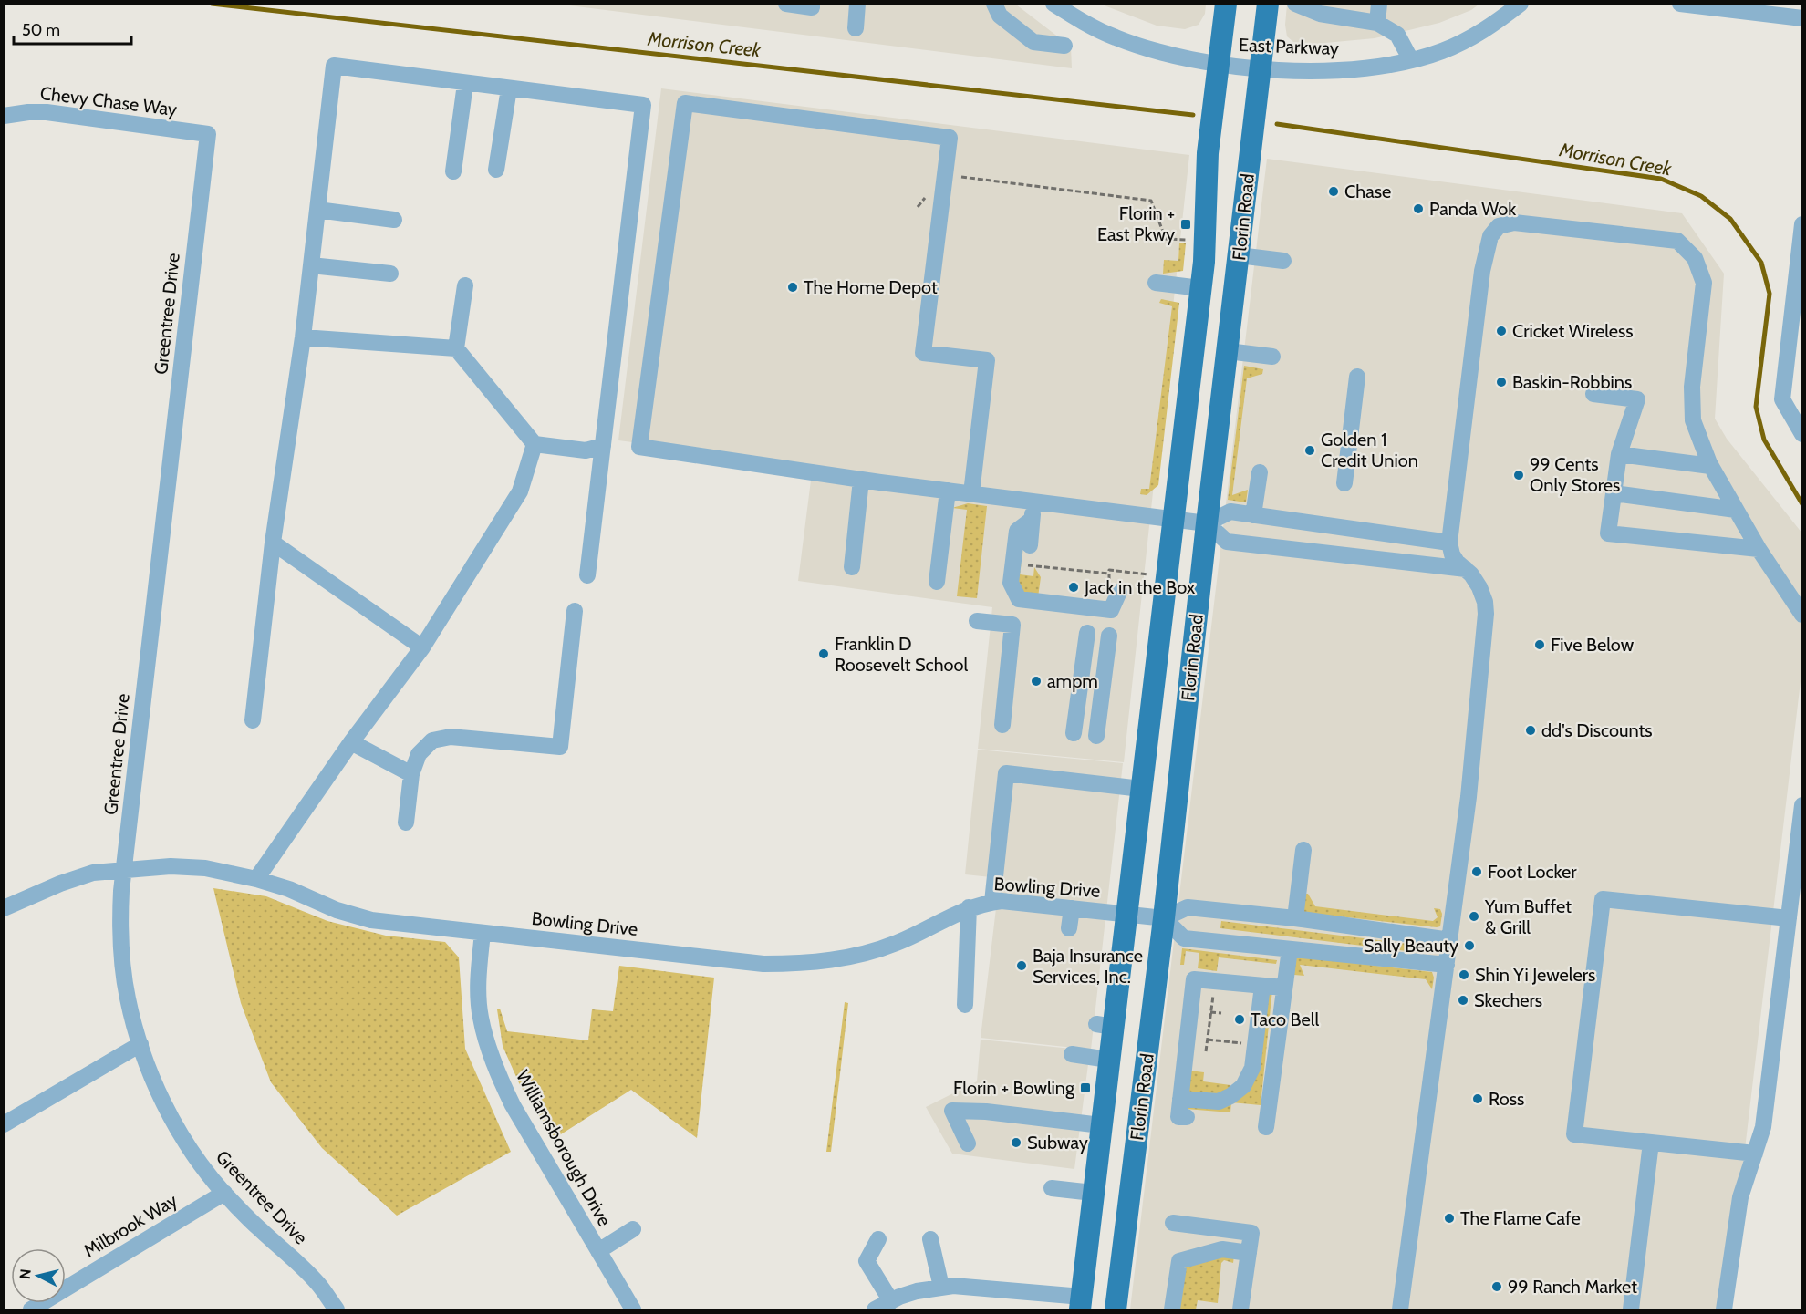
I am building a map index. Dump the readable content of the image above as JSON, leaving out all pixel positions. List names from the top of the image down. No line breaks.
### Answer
{"streets":{"main road":["Florin Road"],"street":["East Parkway","Chevy Chase Way","Greentree Drive","Bowling Drive","Williamsborough Drive","Milbrook Way"]},"crossings":[["East Parkway","Florin Road"],["Chevy Chase Way","Greentree Drive"],["Florin Road","Bowling Drive"],["Greentree Drive","Bowling Drive"],["Greentree Drive","Milbrook Way"],["Bowling Drive","Williamsborough Drive"]],"water":["Morrison Creek"],"places":{"other":["Chase","Panda Wok","The Home Depot","Cricket Wireless","Baskin-Robbins","Golden 1 Credit Union","99 Cents Only Stores","Jack in the Box","Five Below","Franklin D Roosevelt School","ampm","dd's Discounts","Foot Locker","Yum Buffet & Grill","Sally Beauty","Baja Insurance Services, Inc.","Shin Yi Jewelers","Skechers","Taco Bell","Ross","Subway","The Flame Cafe","99 Ranch Market"],"transit":["Florin + East Pkwy","Florin + Bowling"]},"scale_bar":"50 m","north":"left"}
